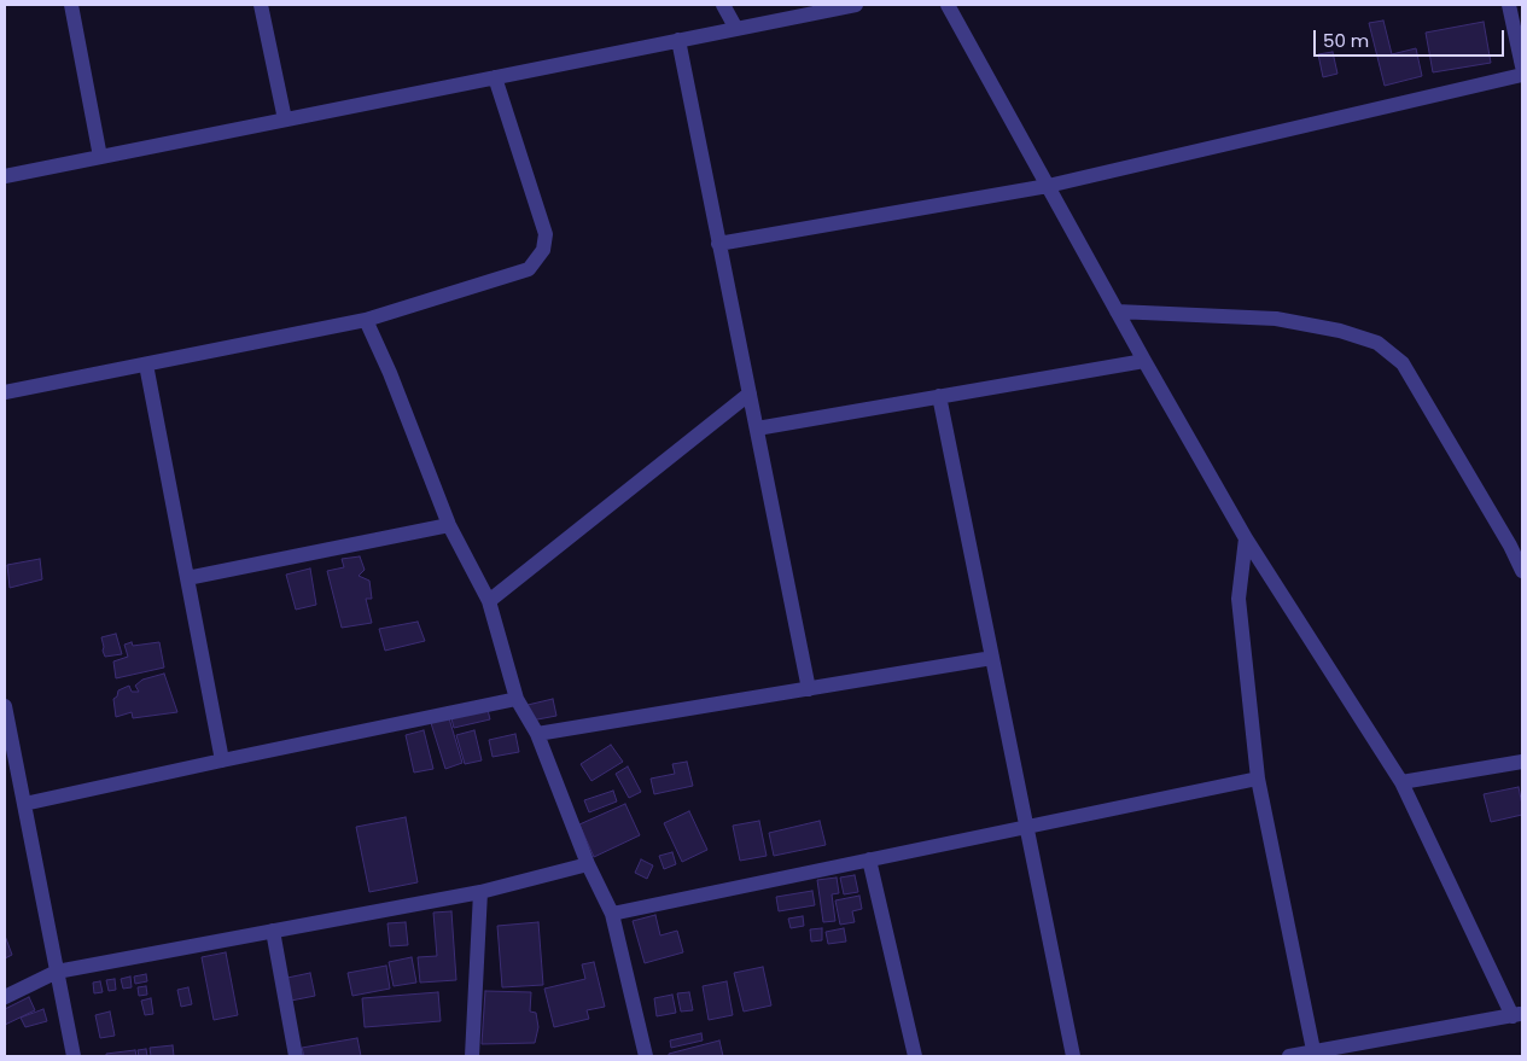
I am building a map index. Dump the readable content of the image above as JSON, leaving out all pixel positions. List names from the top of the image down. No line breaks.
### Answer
{"scale_bar":"50 m"}
